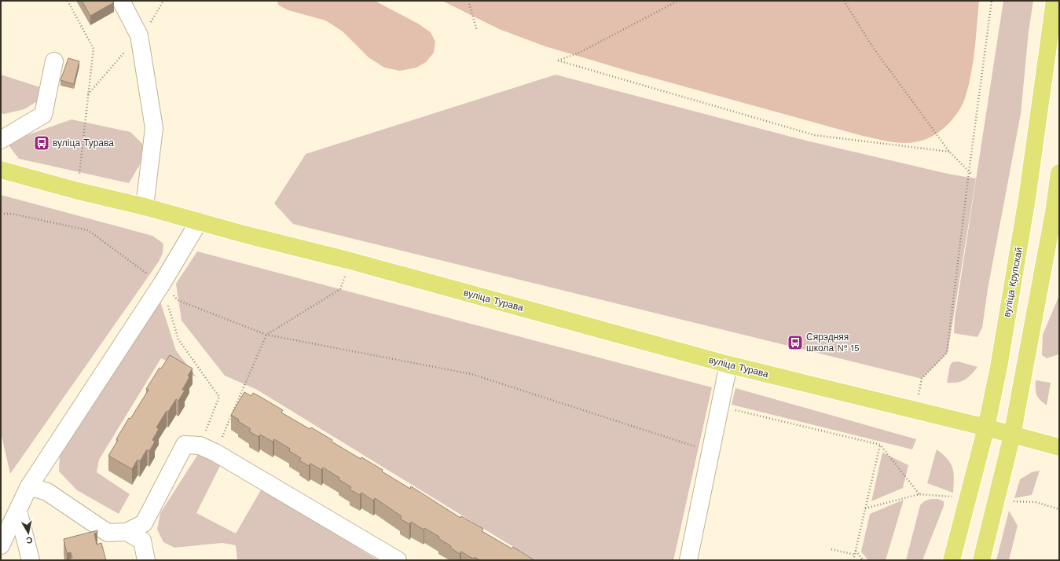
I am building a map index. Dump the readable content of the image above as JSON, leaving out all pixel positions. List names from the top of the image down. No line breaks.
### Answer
{"streets":{"main road":["вуліца Крупскай","вуліца Турава"]},"crossings":[["вуліца Крупскай","вуліца Турава"]],"places":{"bus stop":["вуліца Турава","Сярэдняя школа № 15"]},"north":"bottom"}
